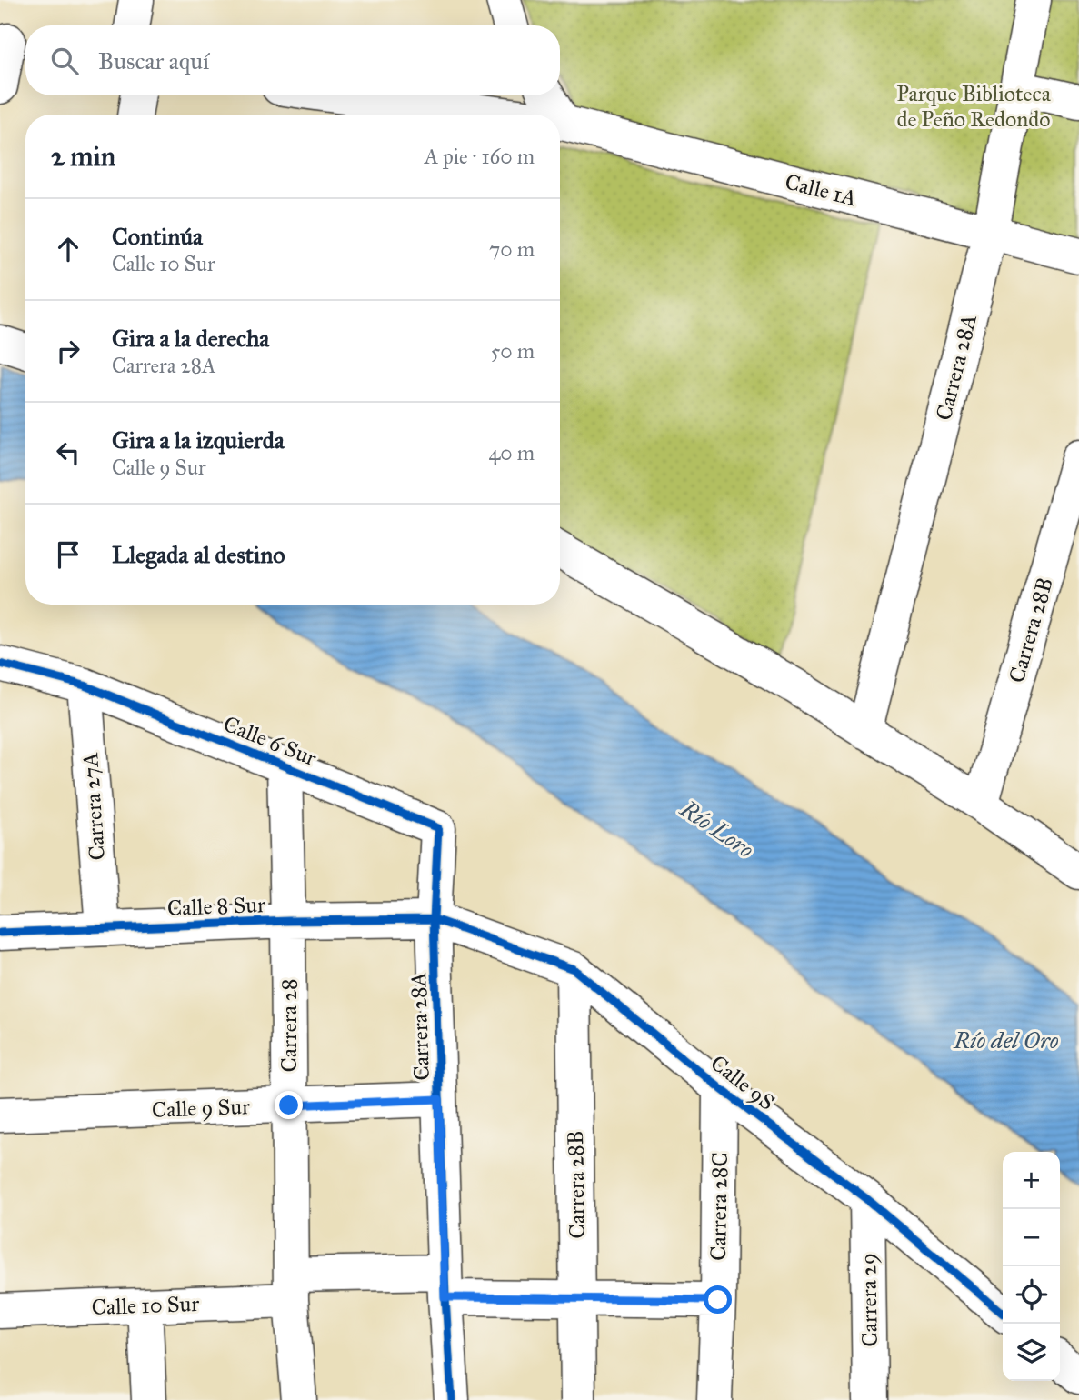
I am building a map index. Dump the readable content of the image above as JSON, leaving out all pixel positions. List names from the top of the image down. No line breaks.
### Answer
{"streets":{"street":["Calle 1A","Carrera 28A","Carrera 28B","Calle 6 Sur","Carrera 27A","Calle 8 Sur","Carrera 28","Calle 9S","Calle 9 Sur","Carrera 28C","Carrera 29","Calle 10 Sur"]},"crossings":[["Calle 1A","Carrera 28A"],["Carrera 28A","Calle 6 Sur"],["Carrera 28A","Calle 8 Sur"],["Carrera 28A","Calle 9S"],["Carrera 28A","Calle 9 Sur"],["Carrera 28A","Calle 10 Sur"],["Carrera 28B","Calle 9S"],["Carrera 28B","Calle 10 Sur"],["Calle 6 Sur","Carrera 27A"],["Calle 6 Sur","Calle 8 Sur"],["Calle 6 Sur","Carrera 28"],["Calle 6 Sur","Calle 9S"],["Carrera 27A","Calle 8 Sur"],["Calle 8 Sur","Carrera 28"],["Calle 8 Sur","Calle 9S"],["Carrera 28","Calle 9 Sur"],["Carrera 28","Calle 10 Sur"],["Calle 9S","Carrera 28C"],["Calle 9S","Carrera 29"],["Carrera 28C","Calle 10 Sur"]],"water":["Río Loro","Río del Oro"],"parks":["Parque Biblioteca de Peño Redondo"],"page":{"search":"Buscar aquí","heading":["2 min","A pie · 160 m"],"list":[["Continúa","Calle 10 Sur","70 m"],["Gira a la derecha","Carrera 28A","50 m"],["Gira a la izquierda","Calle 9 Sur","40 m"],"Llegada al destino"],"map_buttons":["+","−"]}}
